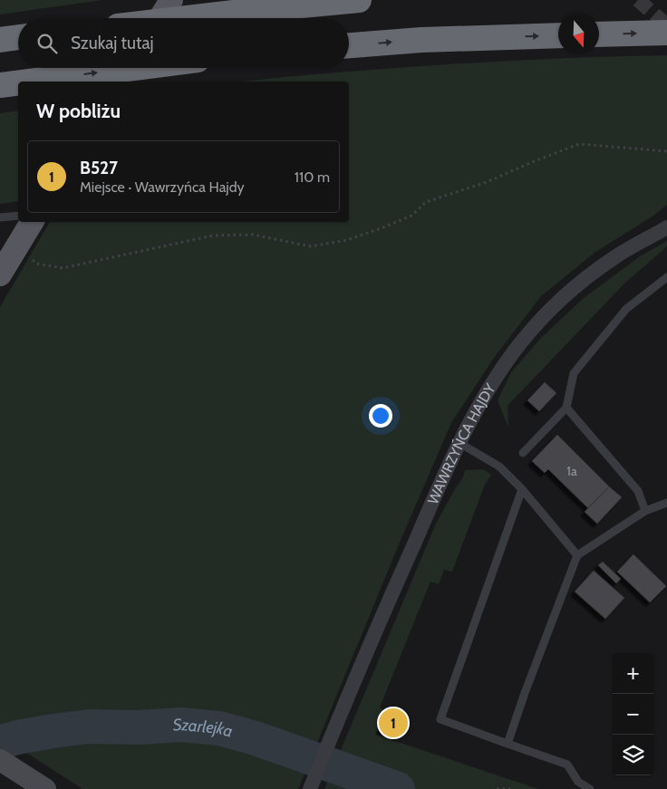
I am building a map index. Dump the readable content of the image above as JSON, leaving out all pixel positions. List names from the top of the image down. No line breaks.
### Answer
{"streets":{"street":["WAWRZYŃCA HAJDY"]},"water":["Szarlejka"],"house_numbers":["1a"],"north":"bottom","page":{"search":"Szukaj tutaj","heading":"W pobliżu","list":[{"mark":"1","name":"B527","note":"Miejsce · Wawrzyńca Hajdy","value":"110 m"}],"map_buttons":["+","−"],"pins":"1"}}
